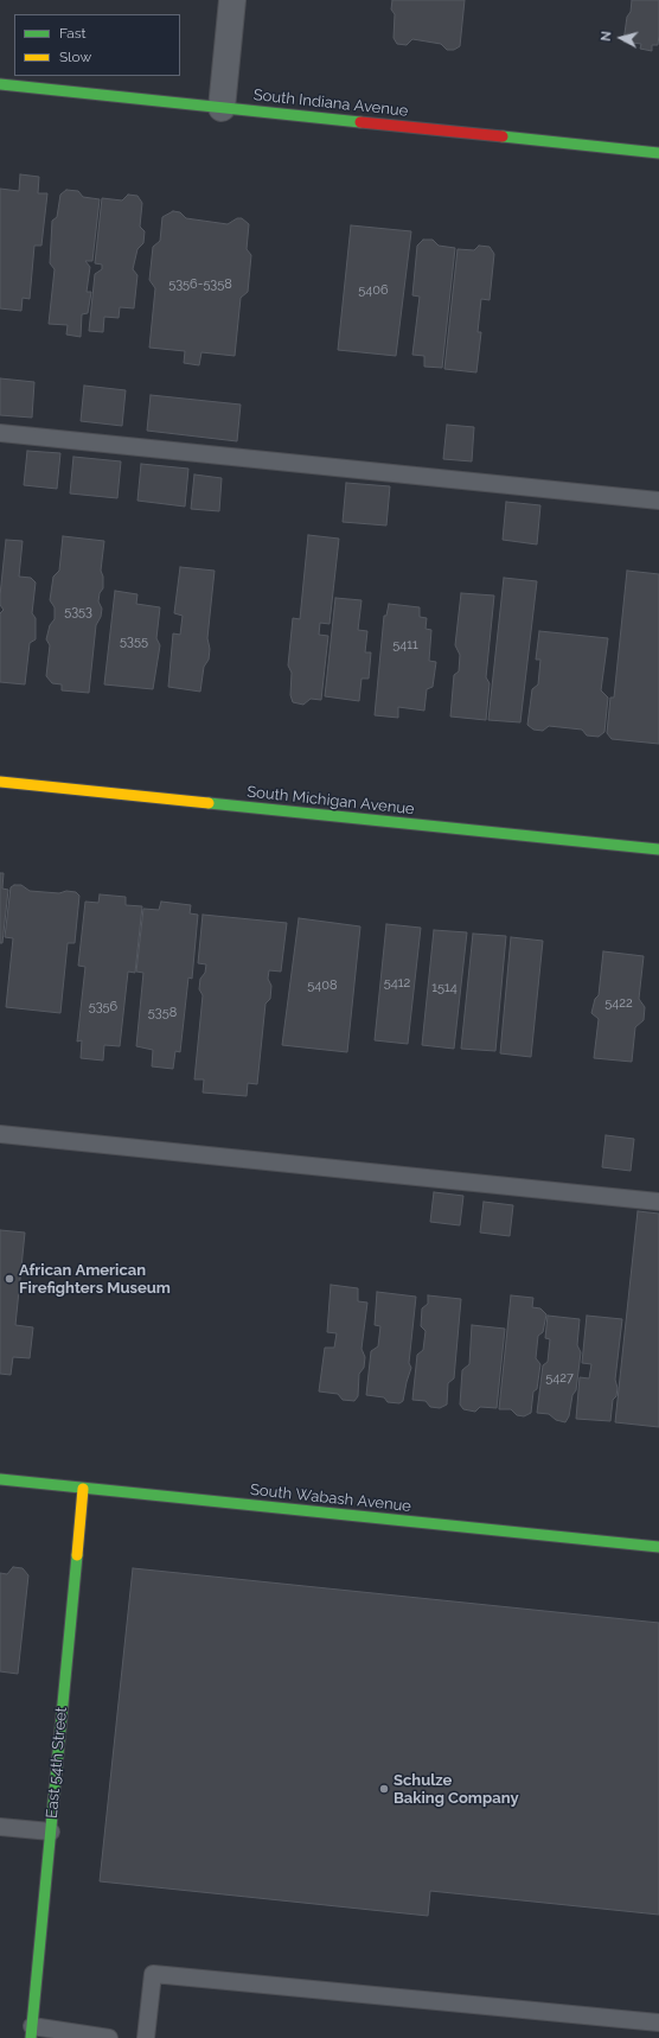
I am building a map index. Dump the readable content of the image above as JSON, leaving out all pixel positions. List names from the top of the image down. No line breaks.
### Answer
{"streets":{"street":["South Indiana Avenue","South Michigan Avenue","South Wabash Avenue","East 54th Street"]},"crossings":[["South Wabash Avenue","East 54th Street"]],"places":["African American Firefighters Museum","Schulze Baking Company"],"house_numbers":["5356-5358","5406","5353","5355","5411","5412","5408","1514","5422","5356","5358","5427"],"legend":["Fast","Slow"],"north":"left"}
